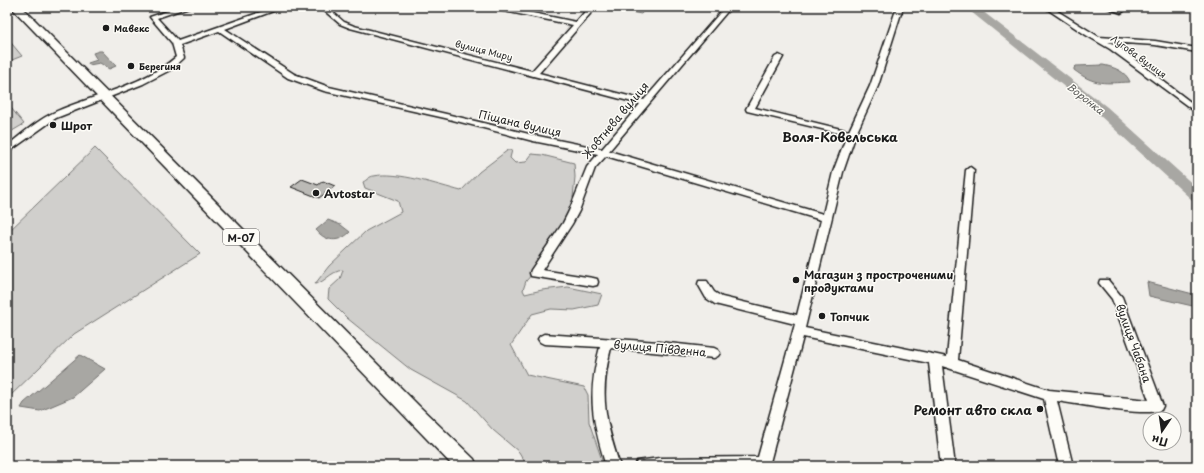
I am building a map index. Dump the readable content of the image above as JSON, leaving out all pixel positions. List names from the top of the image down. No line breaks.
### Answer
{"streets":{"highway":["М-07"],"street":["вулиця Миру","Лугова вулиця","Жовтнева вулиця","Піщана вулиця","вулиця Чабана","вулиця Південна"]},"crossings":[["вулиця Миру","Жовтнева вулиця"],["Жовтнева вулиця","Піщана вулиця"]],"districts":["Воля-Ковельська"],"water":["Воронка"],"places":["Мавекс","Берегиня","Шрот","Avtostar","Магазин з простроченими продуктами","Топчик","Ремонт авто скла"],"north":"bottom"}
